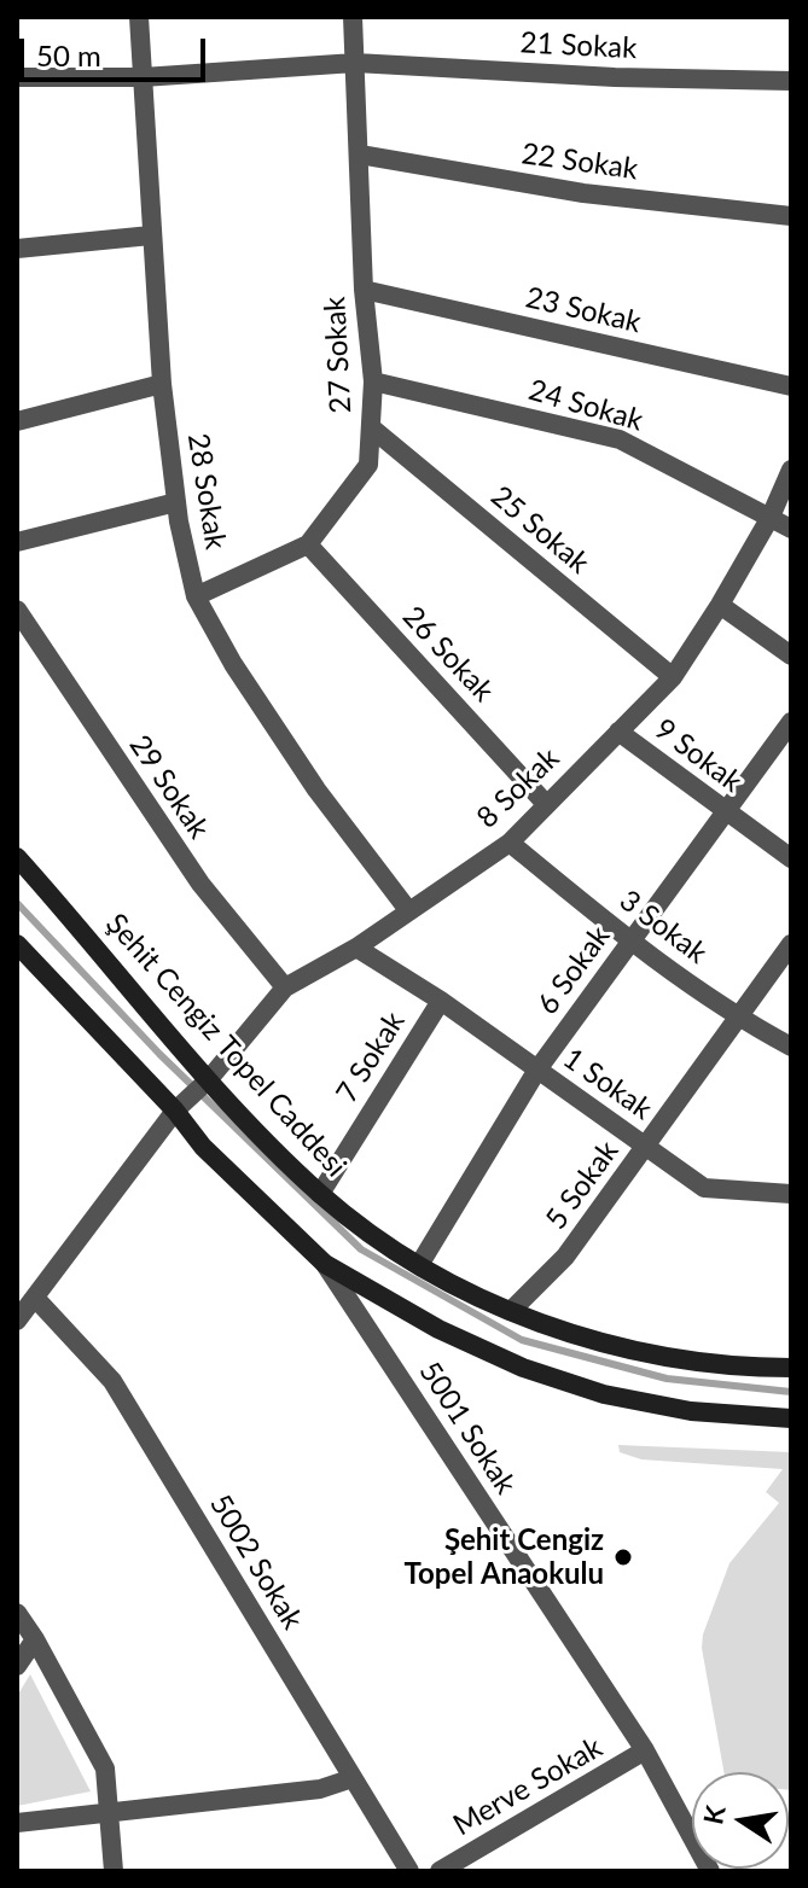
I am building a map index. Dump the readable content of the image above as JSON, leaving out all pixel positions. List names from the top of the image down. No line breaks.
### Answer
{"streets":{"main road":["Şehit Cengiz Topel Caddesi"],"street":["21 Sokak","22 Sokak","23 Sokak","27 Sokak","24 Sokak","28 Sokak","25 Sokak","26 Sokak","9 Sokak","29 Sokak","8 Sokak","3 Sokak","6 Sokak","7 Sokak","1 Sokak","5 Sokak","5001 Sokak","5002 Sokak","Merve Sokak"]},"crossings":[["21 Sokak","27 Sokak"],["21 Sokak","28 Sokak"],["22 Sokak","27 Sokak"],["23 Sokak","27 Sokak"],["27 Sokak","24 Sokak"],["27 Sokak","28 Sokak"],["27 Sokak","25 Sokak"],["27 Sokak","26 Sokak"],["24 Sokak","8 Sokak"],["28 Sokak","8 Sokak"],["25 Sokak","8 Sokak"],["26 Sokak","8 Sokak"],["9 Sokak","8 Sokak"],["9 Sokak","6 Sokak"],["29 Sokak","8 Sokak"],["8 Sokak","3 Sokak"],["8 Sokak","Şehit Cengiz Topel Caddesi"],["8 Sokak","1 Sokak"],["8 Sokak","5002 Sokak"],["3 Sokak","6 Sokak"],["3 Sokak","5 Sokak"],["6 Sokak","Şehit Cengiz Topel Caddesi"],["6 Sokak","1 Sokak"],["Şehit Cengiz Topel Caddesi","7 Sokak"],["Şehit Cengiz Topel Caddesi","5 Sokak"],["7 Sokak","1 Sokak"],["1 Sokak","5 Sokak"],["5001 Sokak","Merve Sokak"]],"places":["Şehit Cengiz Topel Anaokulu"],"scale_bar":"50 m","north":"left"}
